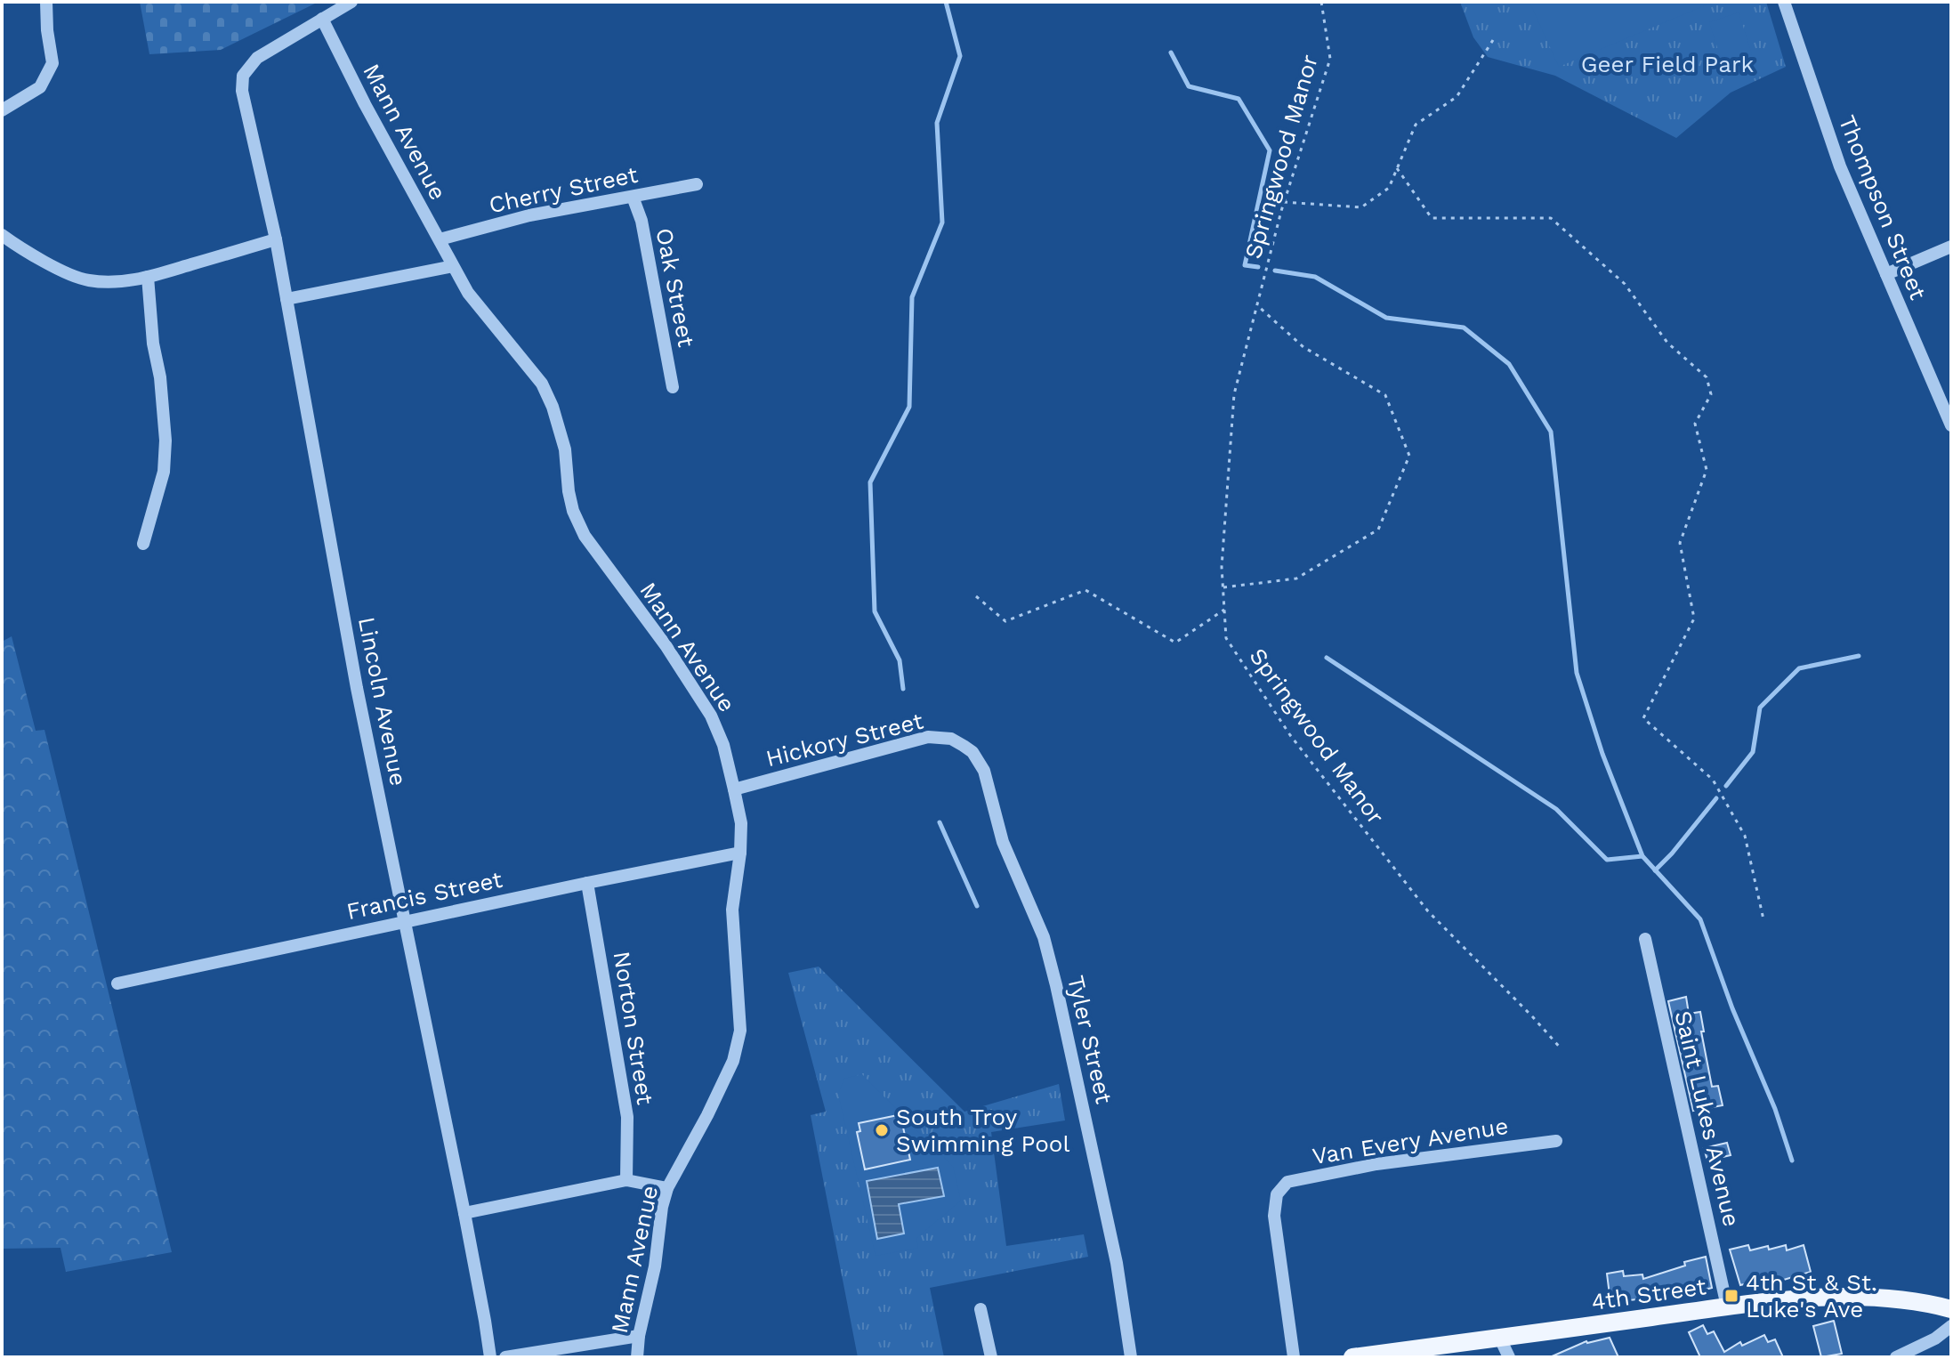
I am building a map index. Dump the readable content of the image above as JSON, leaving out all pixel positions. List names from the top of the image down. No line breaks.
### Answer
{"streets":{"main road":["4th Street"],"street":["Mann Avenue","Cherry Street","Thompson Street","Oak Street","Lincoln Avenue","Hickory Street","Francis Street","Norton Street","Tyler Street","Saint Lukes Avenue","Van Every Avenue"],"path":["Springwood Manor"]},"crossings":[["Mann Avenue","Cherry Street"],["Mann Avenue","Lincoln Avenue"],["Mann Avenue","Hickory Street"],["Mann Avenue","Francis Street"],["Cherry Street","Oak Street"],["Lincoln Avenue","Francis Street"],["Hickory Street","Tyler Street"],["Francis Street","Norton Street"],["Saint Lukes Avenue","4th Street"]],"parks":["Geer Field Park"],"places":{"other":["South Troy Swimming Pool"],"transit":["4th St & St. Luke's Ave"]}}
